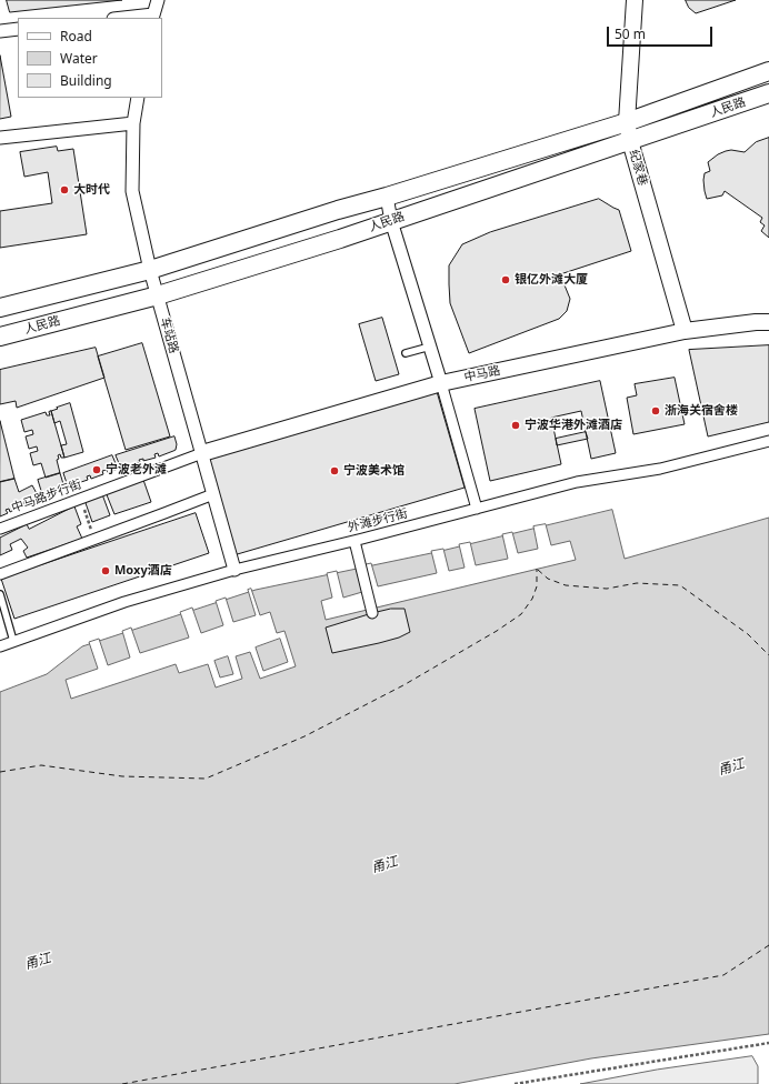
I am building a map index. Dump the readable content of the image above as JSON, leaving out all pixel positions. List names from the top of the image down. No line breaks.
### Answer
{"streets":{"main road":["人民路"],"street":["纪家巷","车站路","中马路","中马路步行街","外滩步行街"]},"crossings":[["人民路","纪家巷"],["人民路","车站路"],["纪家巷","中马路"],["车站路","中马路"],["车站路","中马路步行街"],["车站路","外滩步行街"],["中马路","中马路步行街"]],"water":["甬江"],"places":["大时代","银亿外滩大厦","浙海关宿舍楼","宁波华港外滩酒店","宁波老外滩","宁波美术馆","Moxy酒店"],"legend":["Road","Water","Building"],"scale_bar":"50 m"}
